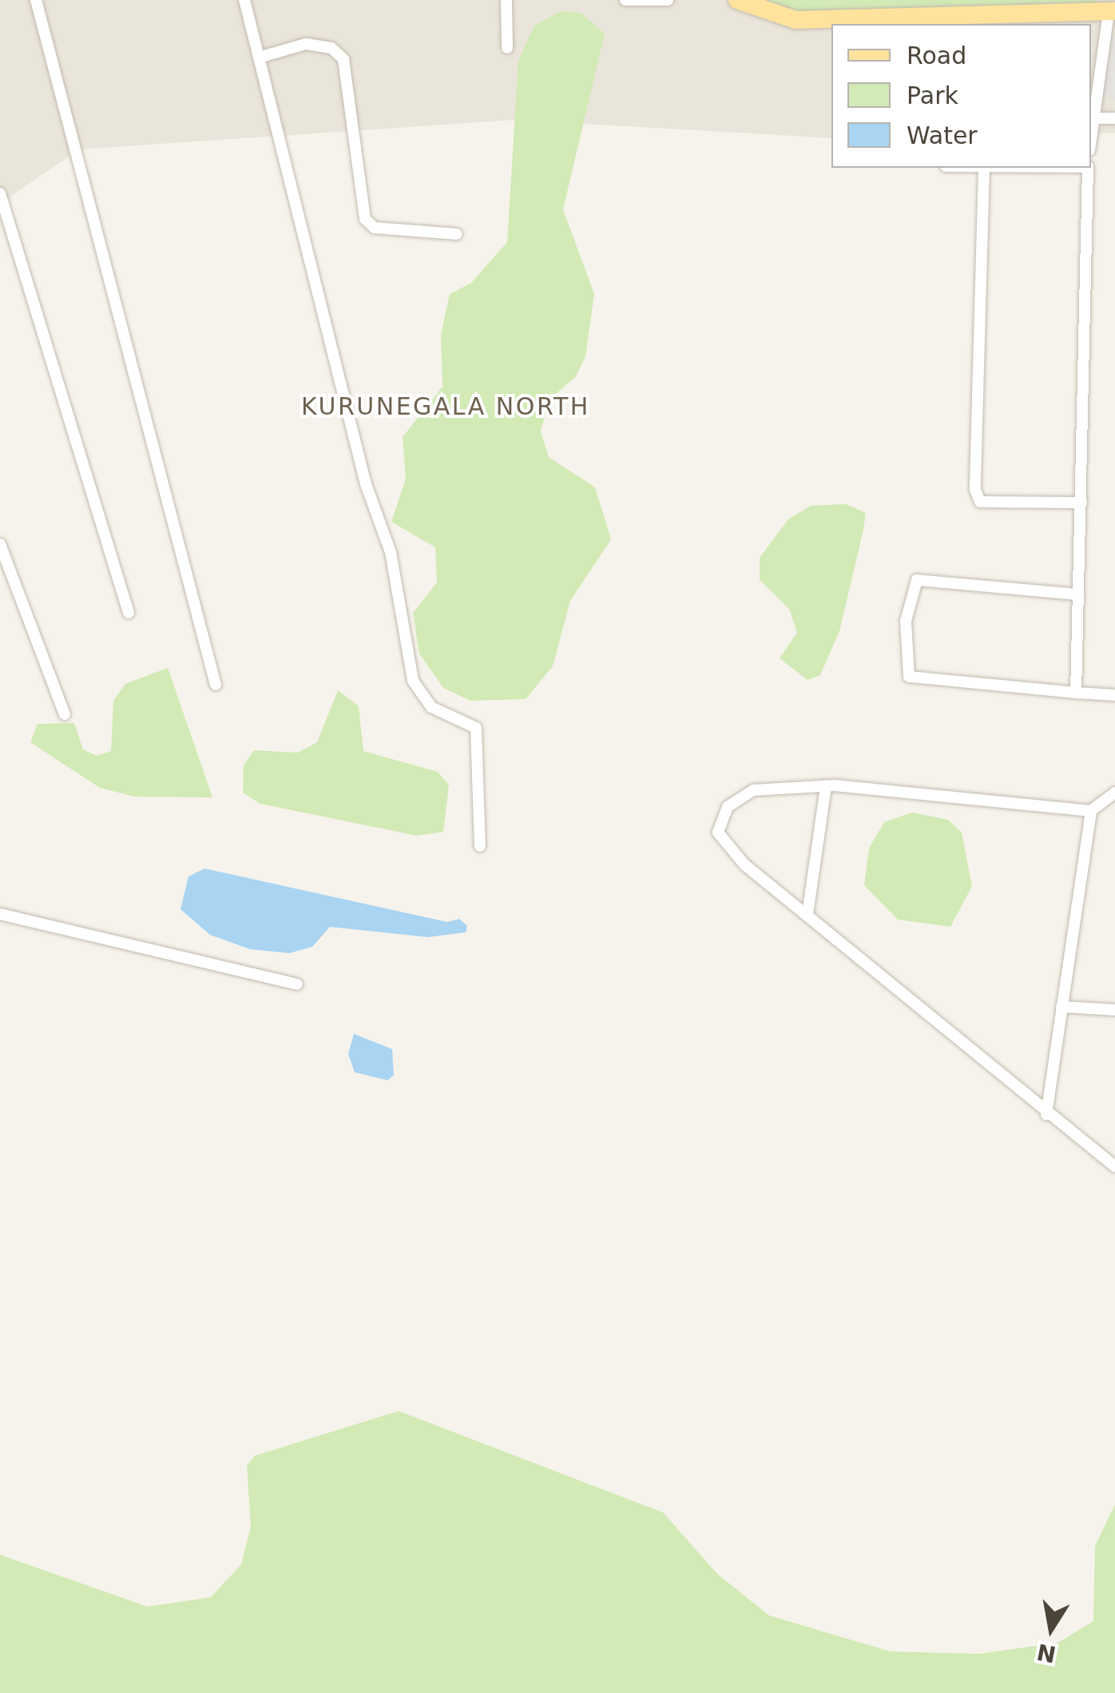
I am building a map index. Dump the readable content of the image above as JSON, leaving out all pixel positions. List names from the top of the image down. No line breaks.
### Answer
{"districts":["KURUNEGALA NORTH"],"legend":["Road","Park","Water"],"north":"bottom"}
